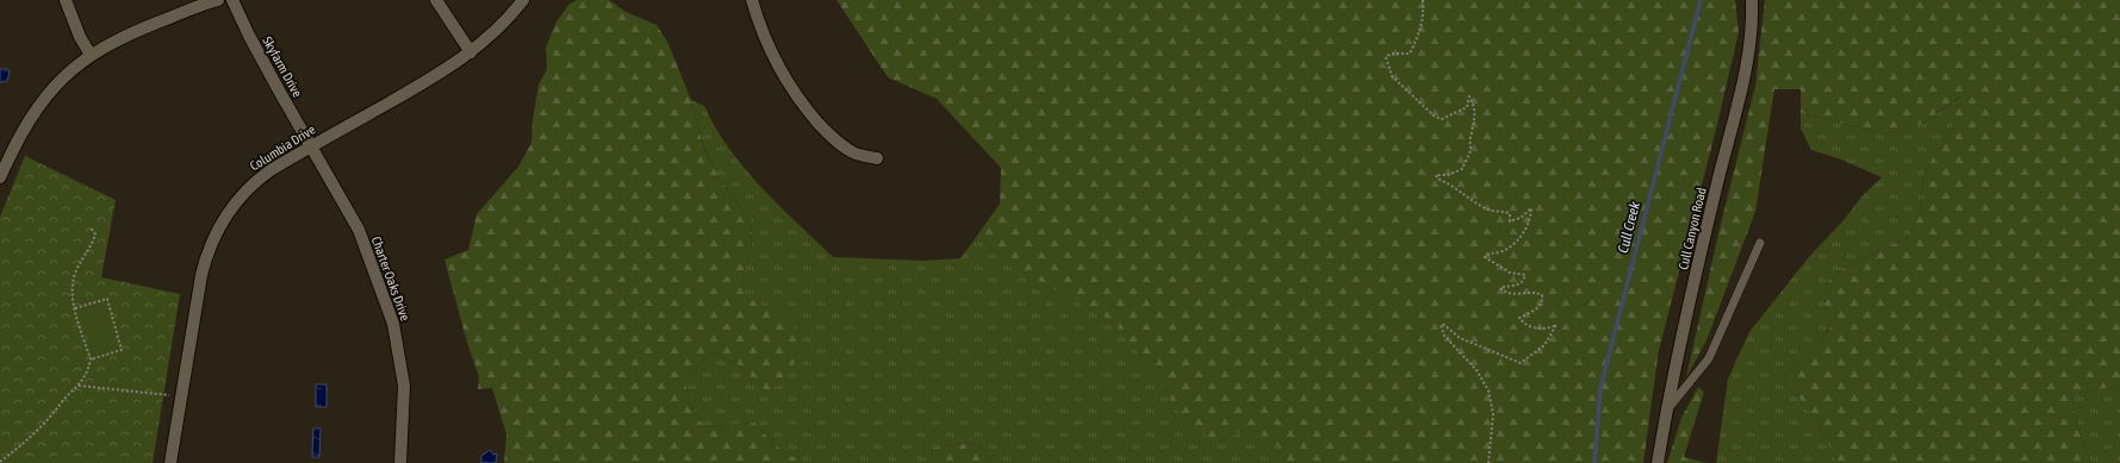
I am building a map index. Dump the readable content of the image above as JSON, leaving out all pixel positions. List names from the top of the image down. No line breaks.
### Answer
{"streets":{"street":["Skyfarm Drive","Columbia Drive","Cull Canyon Road","Charter Oaks Drive"]},"crossings":[["Skyfarm Drive","Columbia Drive"],["Skyfarm Drive","Charter Oaks Drive"],["Columbia Drive","Charter Oaks Drive"]],"water":["Cull Creek"]}
